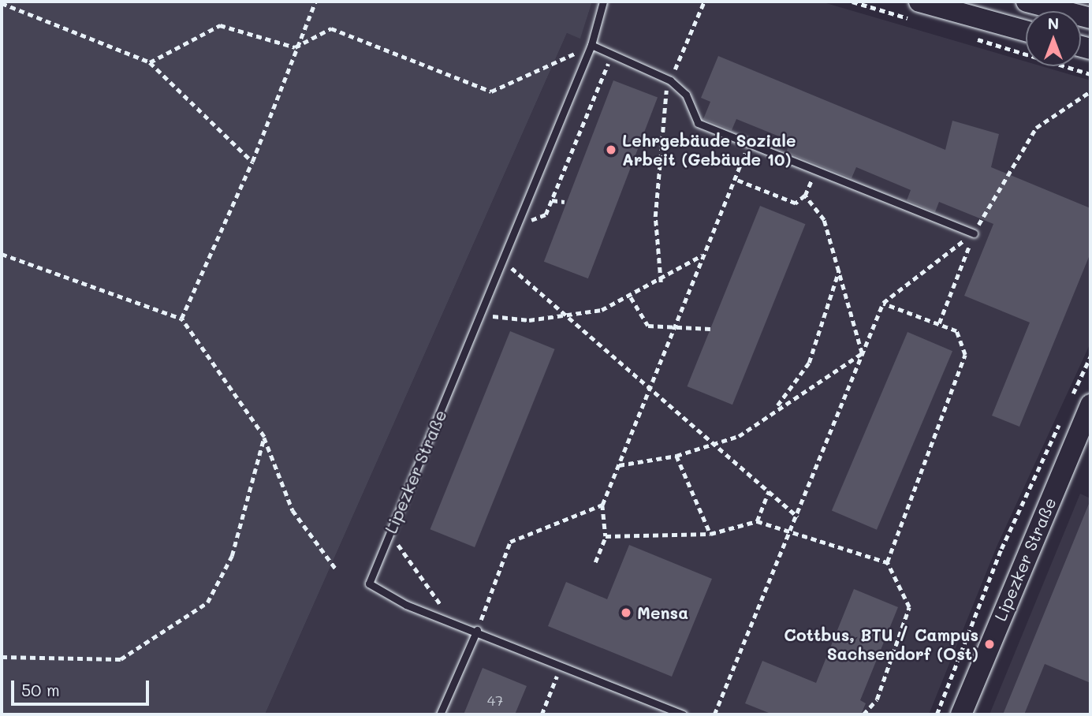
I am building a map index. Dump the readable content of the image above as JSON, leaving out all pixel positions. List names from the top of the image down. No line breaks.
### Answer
{"streets":{"main road":["Lipezker Straße"]},"places":["Lehrgebäude Soziale Arbeit (Gebäude 10)","Mensa","Cottbus, BTU / Campus Sachsendorf (Ost)"],"house_numbers":["47"],"scale_bar":"50 m","north":"top"}
